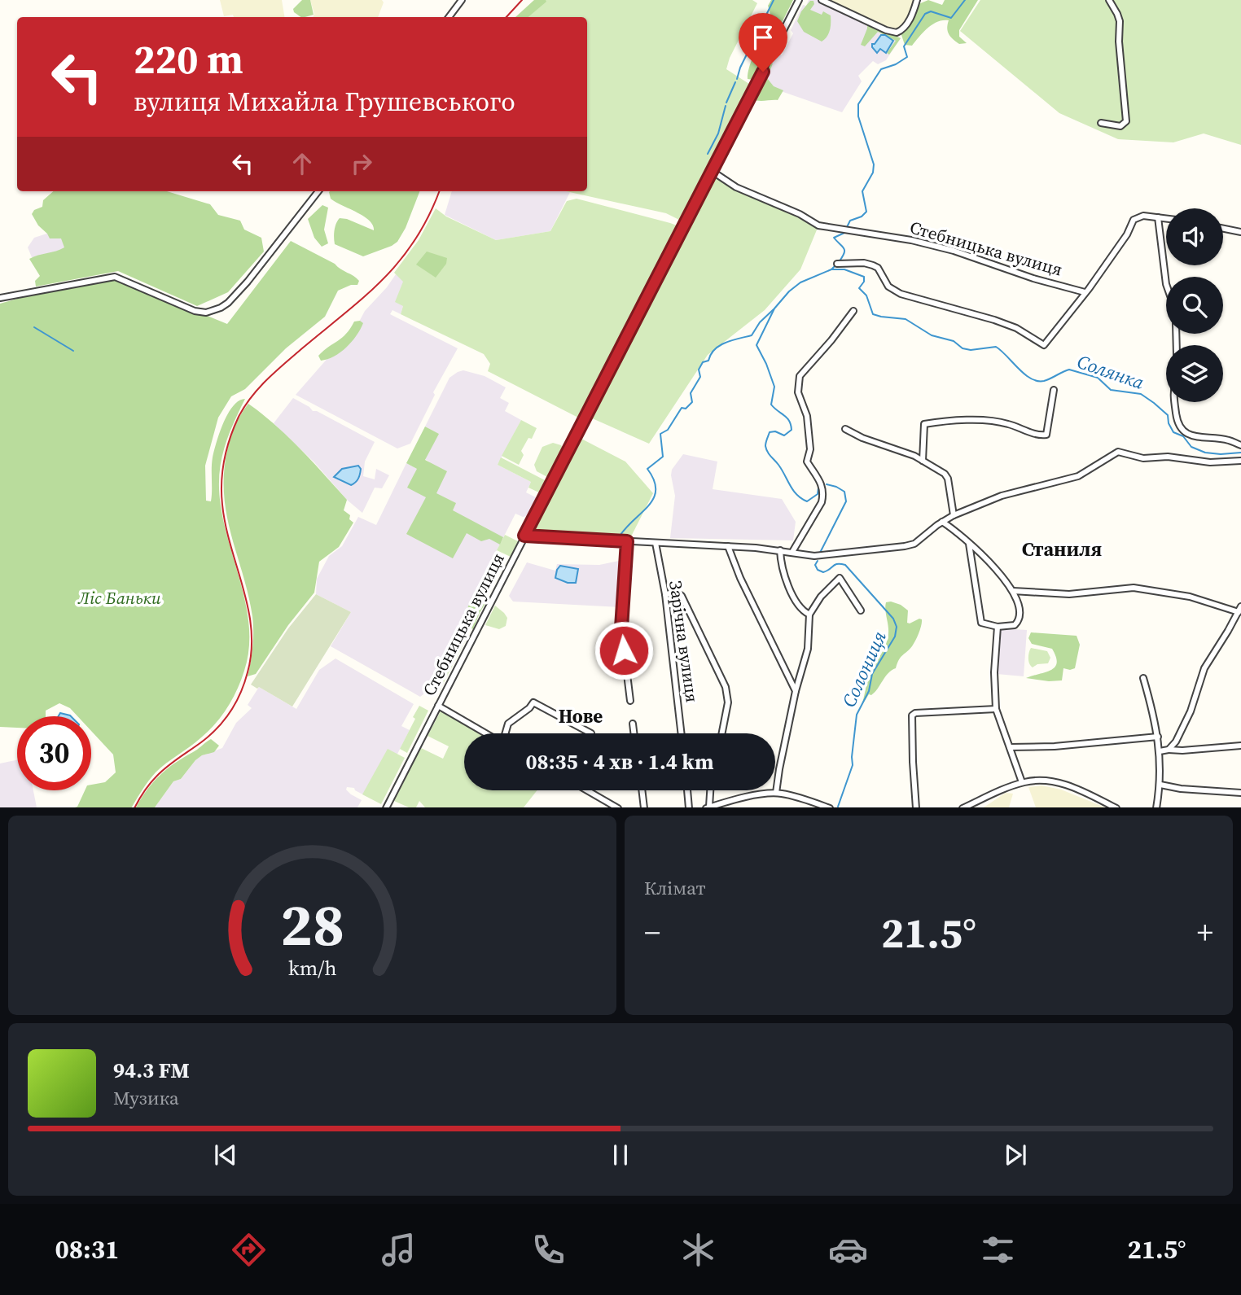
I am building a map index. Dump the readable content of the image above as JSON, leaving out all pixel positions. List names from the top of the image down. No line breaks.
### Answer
{"streets":{"street":["Стебницька вулиця","Зарічна вулиця"]},"districts":["Станиля","Нове"],"water":["Солянка","Солониця"],"parks":["Ліс Баньки"],"page":{"turn":["220 m","вулиця Михайла Грушевського"],"limit":"30","trip":"08:35 · 4 хв · 1.4 km","tile":"Клімат","heat":["−","21.5°","+"],"song":["94.3 FM","Музика"],"tabs":["08:31","21.5°"],"gauge":["28","km/h"]}}
